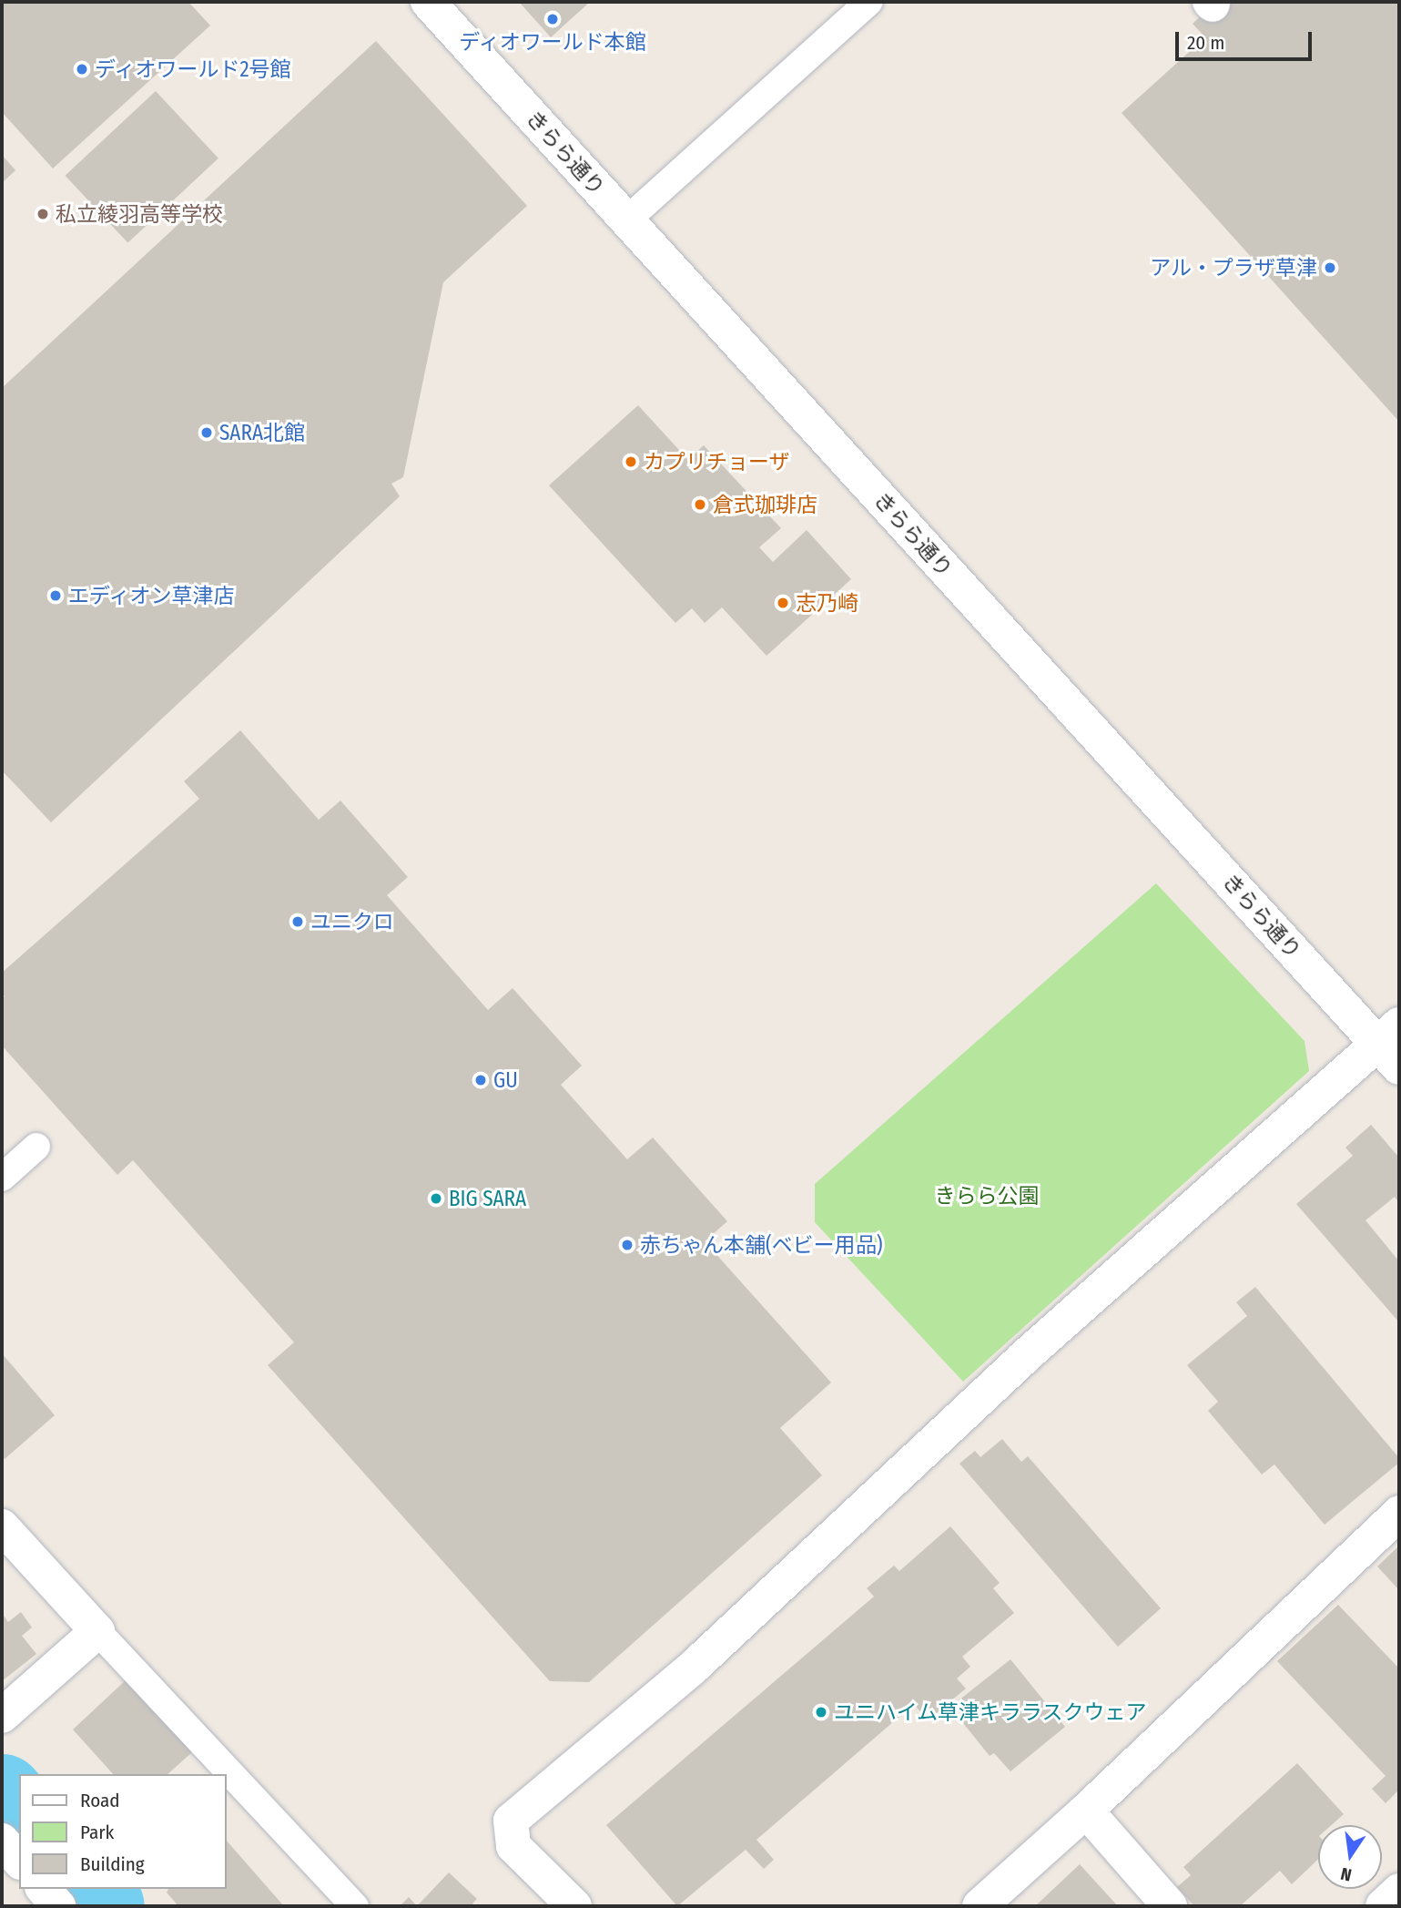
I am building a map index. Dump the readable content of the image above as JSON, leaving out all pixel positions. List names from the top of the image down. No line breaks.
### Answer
{"streets":{"street":["きらら通り"]},"parks":["きらら公園"],"places":["ディオワールド本館","ディオワールド2号館","私立綾羽高等学校","アル・プラザ草津","SARA北館","カプリチョーザ","倉式珈琲店","エディオン草津店","志乃崎","ユニクロ","GU","BIG SARA","赤ちゃん本舗(ベビー用品)","ユニハイム草津キララスクウェア"],"legend":["Road","Park","Building"],"scale_bar":"20 m","north":"bottom"}
